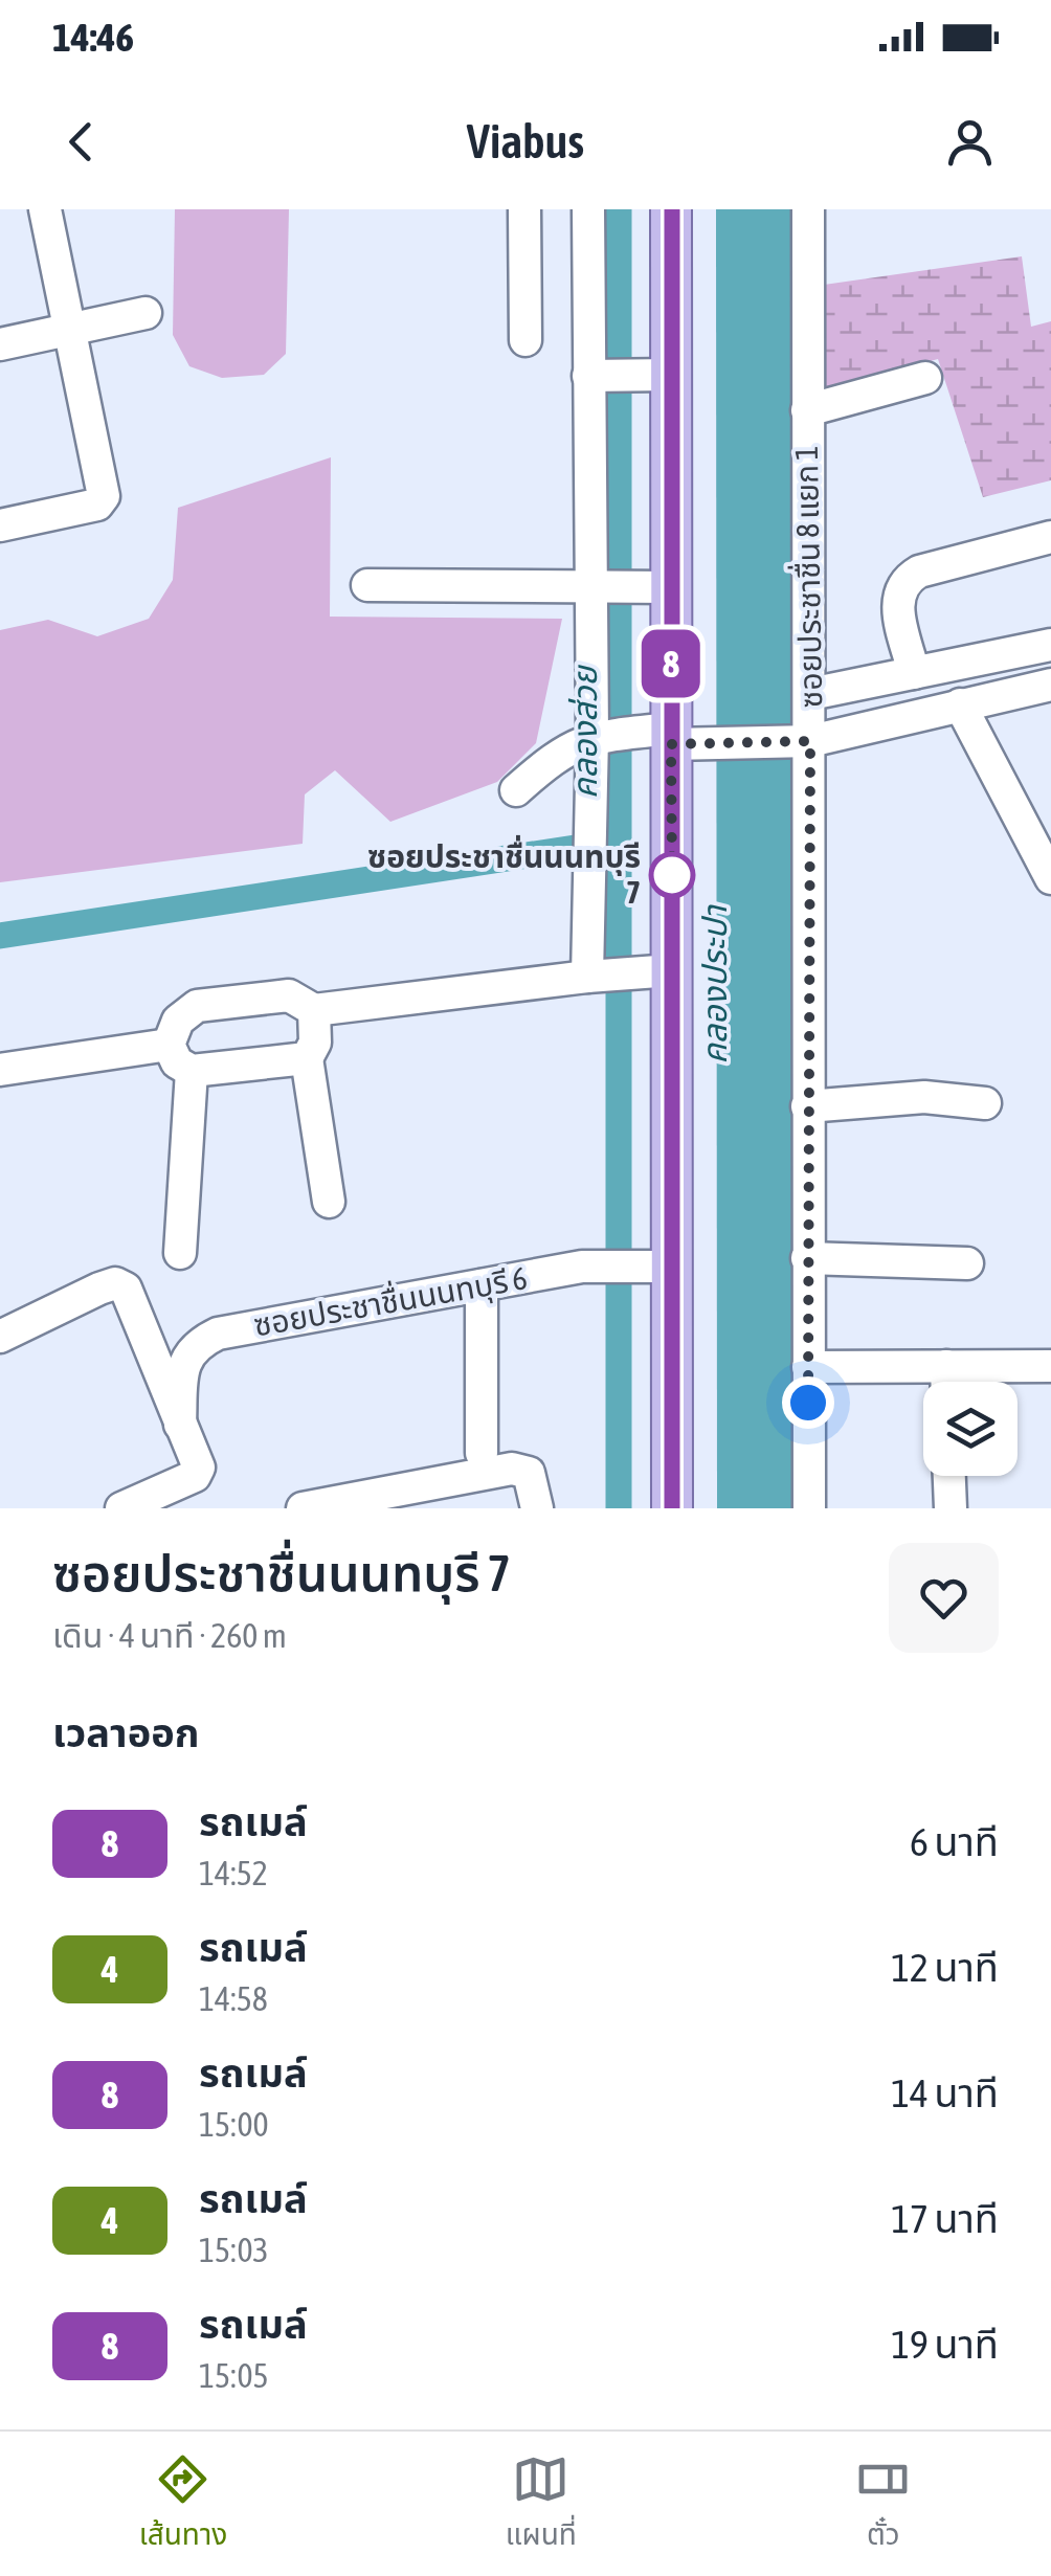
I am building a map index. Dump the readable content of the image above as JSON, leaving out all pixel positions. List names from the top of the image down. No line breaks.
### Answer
{"streets":{"street":["ซอยประชาชื่น 8 แยก 1","ซอยประชาชื่นนนทบุรี 6"]},"water":["คลองส่วย","คลองประปา"],"places":["ซอยประชาชื่นนนทบุรี 7"],"lines":["bus line 8"],"page":{"status":"14:46","header":"Viabus","on_map":"8","heading":[["ซอยประชาชื่นนนทบุรี 7","เดิน · 4 นาที · 260 m"],"เวลาออก"],"list":[{"mark":"8","name":"รถเมล์","note":"14:52","value":"6 นาที"},{"mark":"4","name":"รถเมล์","note":"14:58","value":"12 นาที"},{"mark":"8","name":"รถเมล์","note":"15:00","value":"14 นาที"},{"mark":"4","name":"รถเมล์","note":"15:03","value":"17 นาที"},{"mark":"8","name":"รถเมล์","note":"15:05","value":"19 นาที"}],"tabs":["เส้นทาง","แผนที่","ตั๋ว"]}}
